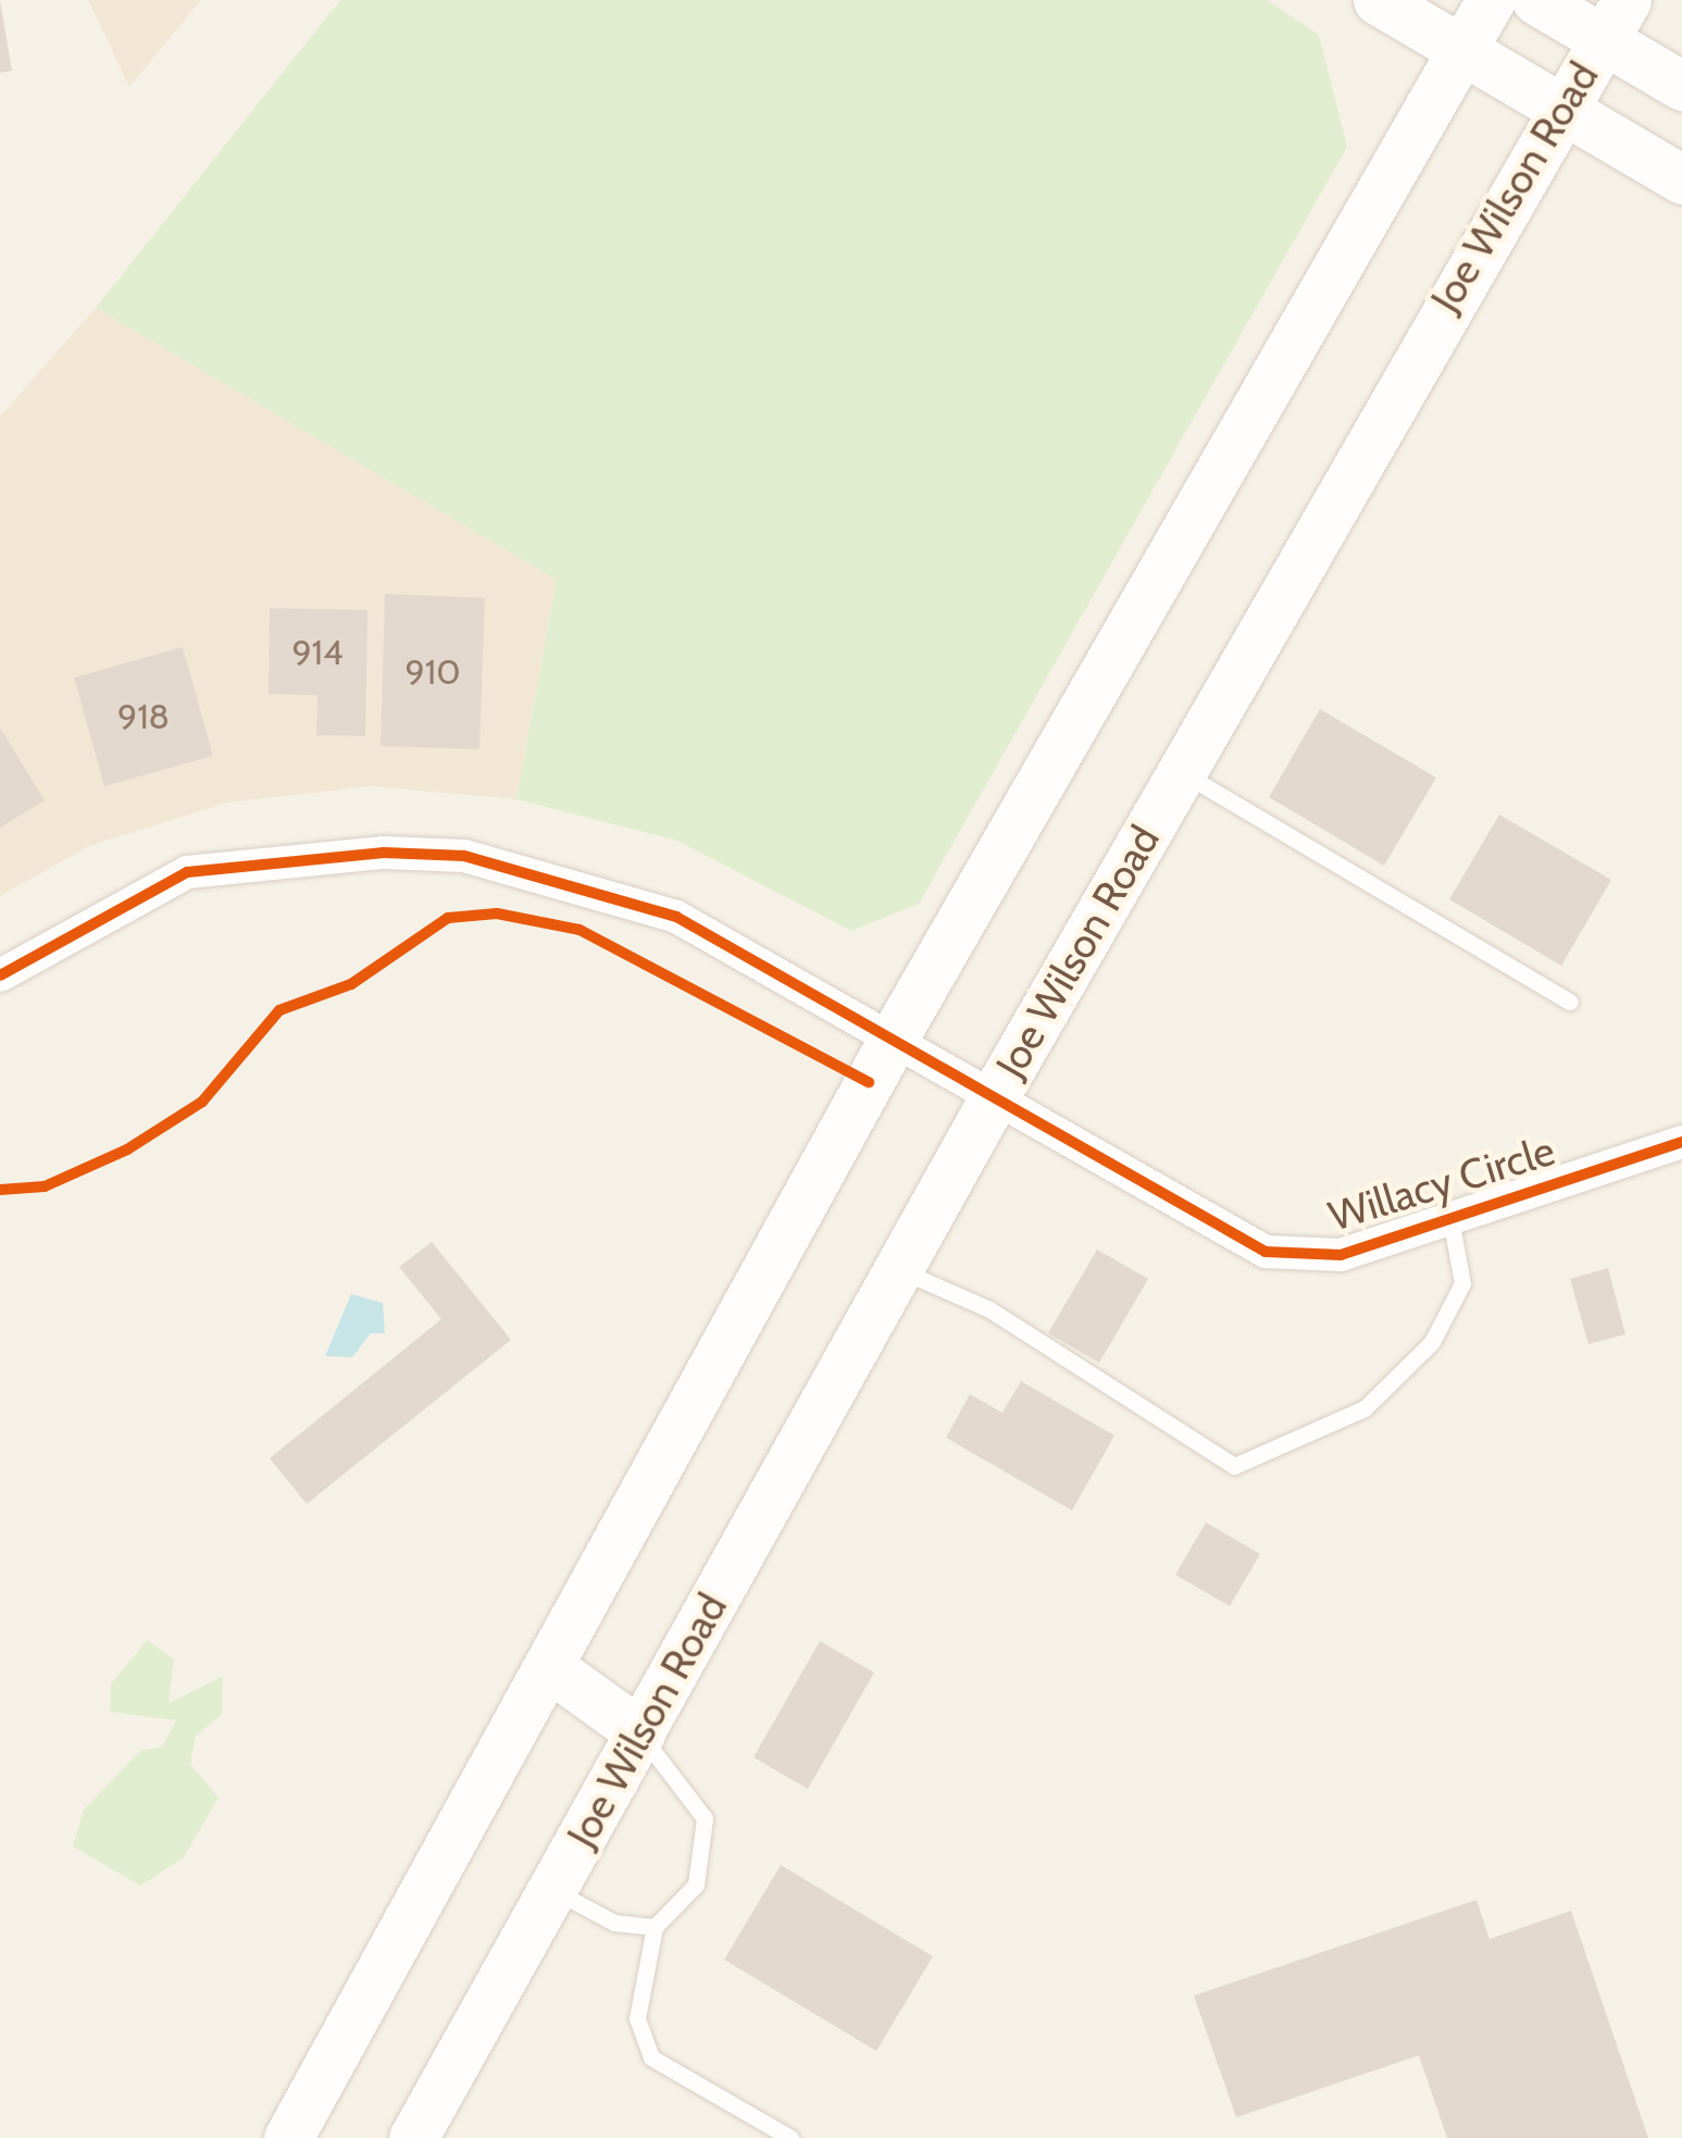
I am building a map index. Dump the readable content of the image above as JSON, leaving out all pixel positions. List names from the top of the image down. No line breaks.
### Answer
{"streets":{"main road":["Joe Wilson Road"],"street":["Willacy Circle"]},"crossings":[["Joe Wilson Road","Willacy Circle"]],"house_numbers":["914","910","918"]}
